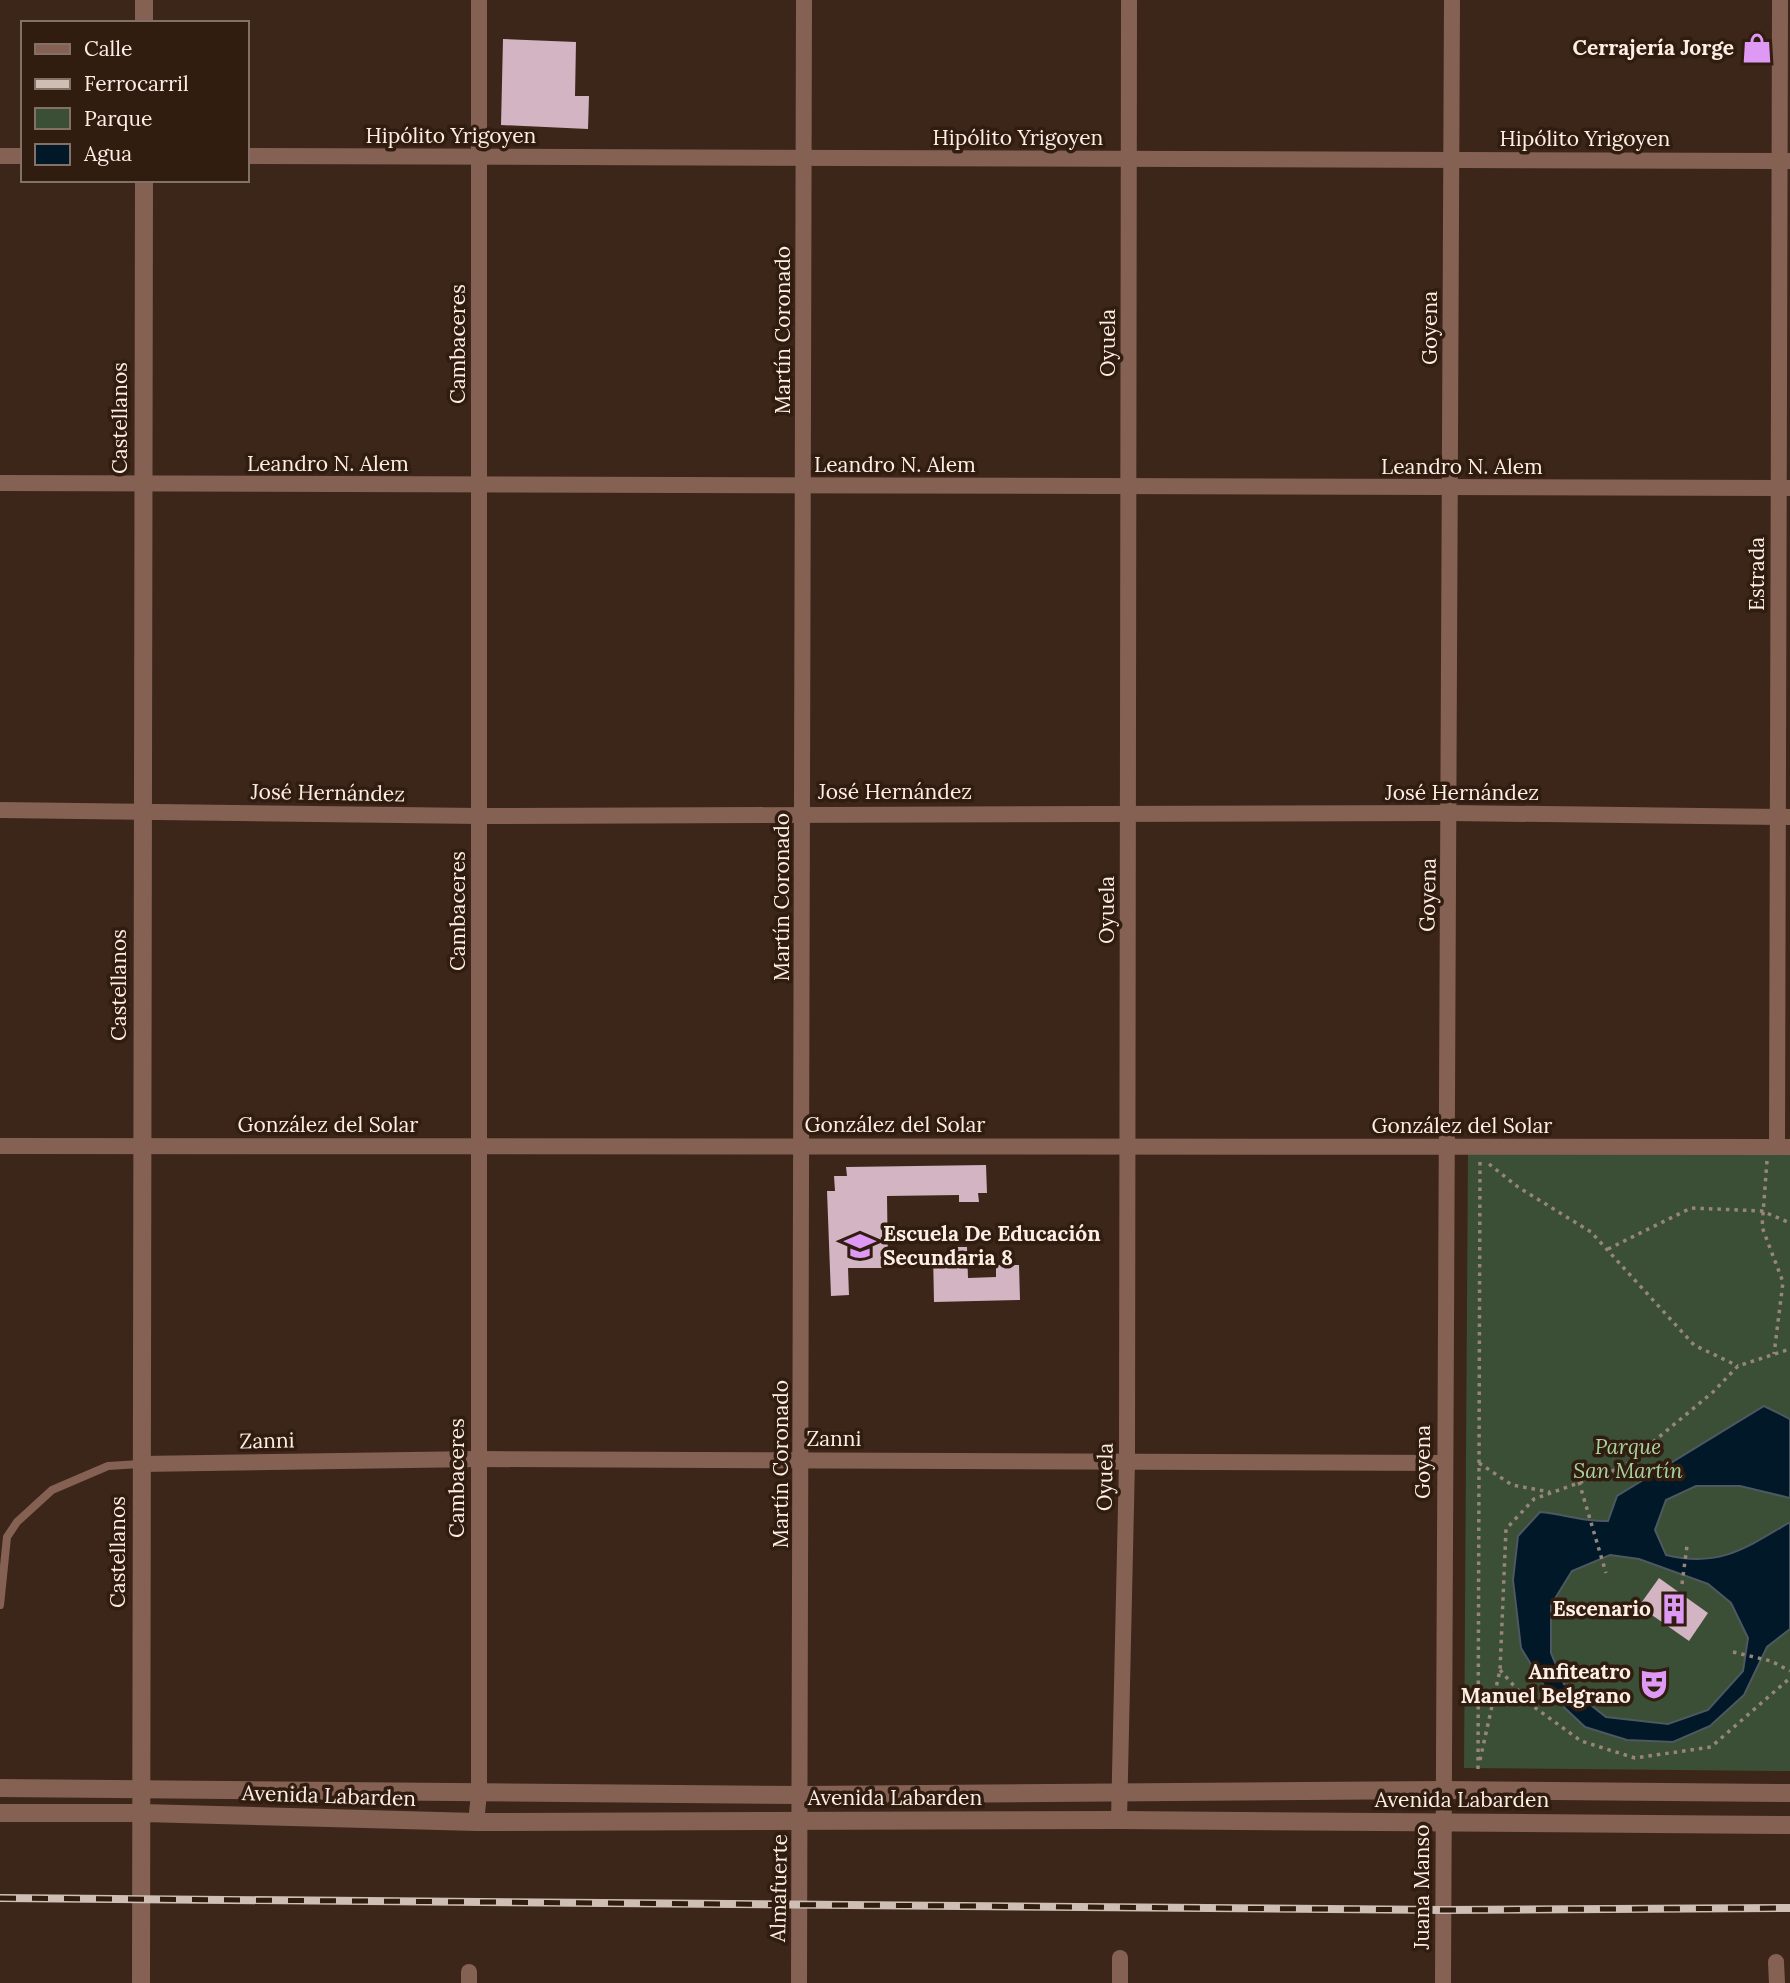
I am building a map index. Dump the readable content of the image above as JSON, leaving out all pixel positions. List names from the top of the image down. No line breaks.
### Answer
{"streets":{"street":["Hipólito Yrigoyen","Goyena","Martín Coronado","Oyuela","Cambaceres","Castellanos","Leandro N. Alem","Estrada","José Hernández","González del Solar","Zanni","Avenida Labarden","Juana Manso","Almafuerte"]},"crossings":[["Hipólito Yrigoyen","Goyena"],["Hipólito Yrigoyen","Martín Coronado"],["Hipólito Yrigoyen","Oyuela"],["Hipólito Yrigoyen","Cambaceres"],["Hipólito Yrigoyen","Estrada"],["Goyena","Leandro N. Alem"],["Goyena","José Hernández"],["Goyena","González del Solar"],["Goyena","Zanni"],["Goyena","Avenida Labarden"],["Goyena","Juana Manso"],["Martín Coronado","Leandro N. Alem"],["Martín Coronado","José Hernández"],["Martín Coronado","González del Solar"],["Martín Coronado","Zanni"],["Martín Coronado","Avenida Labarden"],["Martín Coronado","Almafuerte"],["Oyuela","Leandro N. Alem"],["Oyuela","José Hernández"],["Oyuela","González del Solar"],["Oyuela","Zanni"],["Oyuela","Avenida Labarden"],["Cambaceres","Leandro N. Alem"],["Cambaceres","José Hernández"],["Cambaceres","González del Solar"],["Cambaceres","Zanni"],["Cambaceres","Avenida Labarden"],["Castellanos","Leandro N. Alem"],["Castellanos","José Hernández"],["Castellanos","González del Solar"],["Castellanos","Zanni"],["Castellanos","Avenida Labarden"],["Leandro N. Alem","Estrada"],["Estrada","José Hernández"],["Estrada","González del Solar"],["Avenida Labarden","Juana Manso"],["Avenida Labarden","Almafuerte"]],"parks":["Parque San Martín"],"places":{"shop":["Cerrajería Jorge"],"school or university":["Escuela De Educación Secundaria 8"],"building":["Escenario"],"theatre":["Anfiteatro Manuel Belgrano"]},"legend":["Calle","Ferrocarril","Parque","Agua"]}
